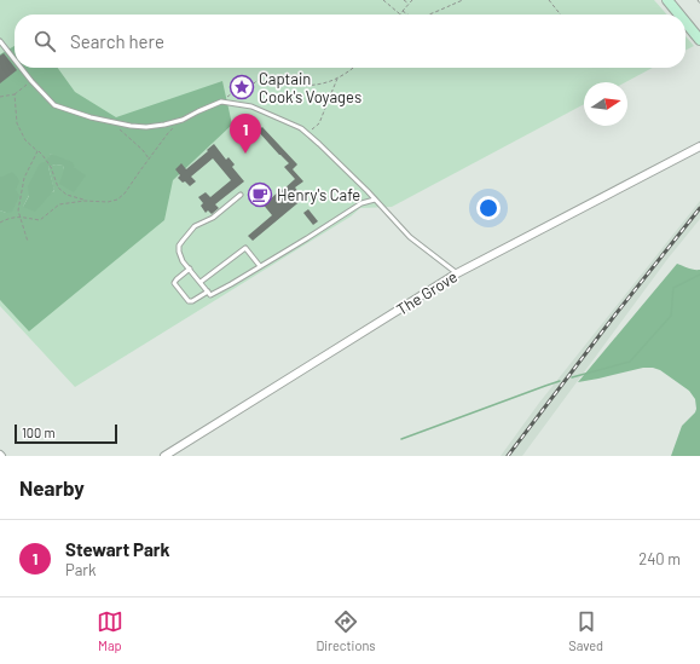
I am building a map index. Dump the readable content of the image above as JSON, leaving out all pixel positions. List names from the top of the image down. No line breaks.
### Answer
{"streets":{"street":["The Grove"]},"places":{"place":["Captain Cook's Voyages"],"cafe":["Henry's Cafe"]},"scale_bar":"100 m","north":"right","page":{"search":"Search here","pins":"1","scale":"100 m","heading":"Nearby","list":[{"mark":"1","name":"Stewart Park","note":"Park","value":"240 m"}],"nav":["Map","Directions","Saved"]}}
